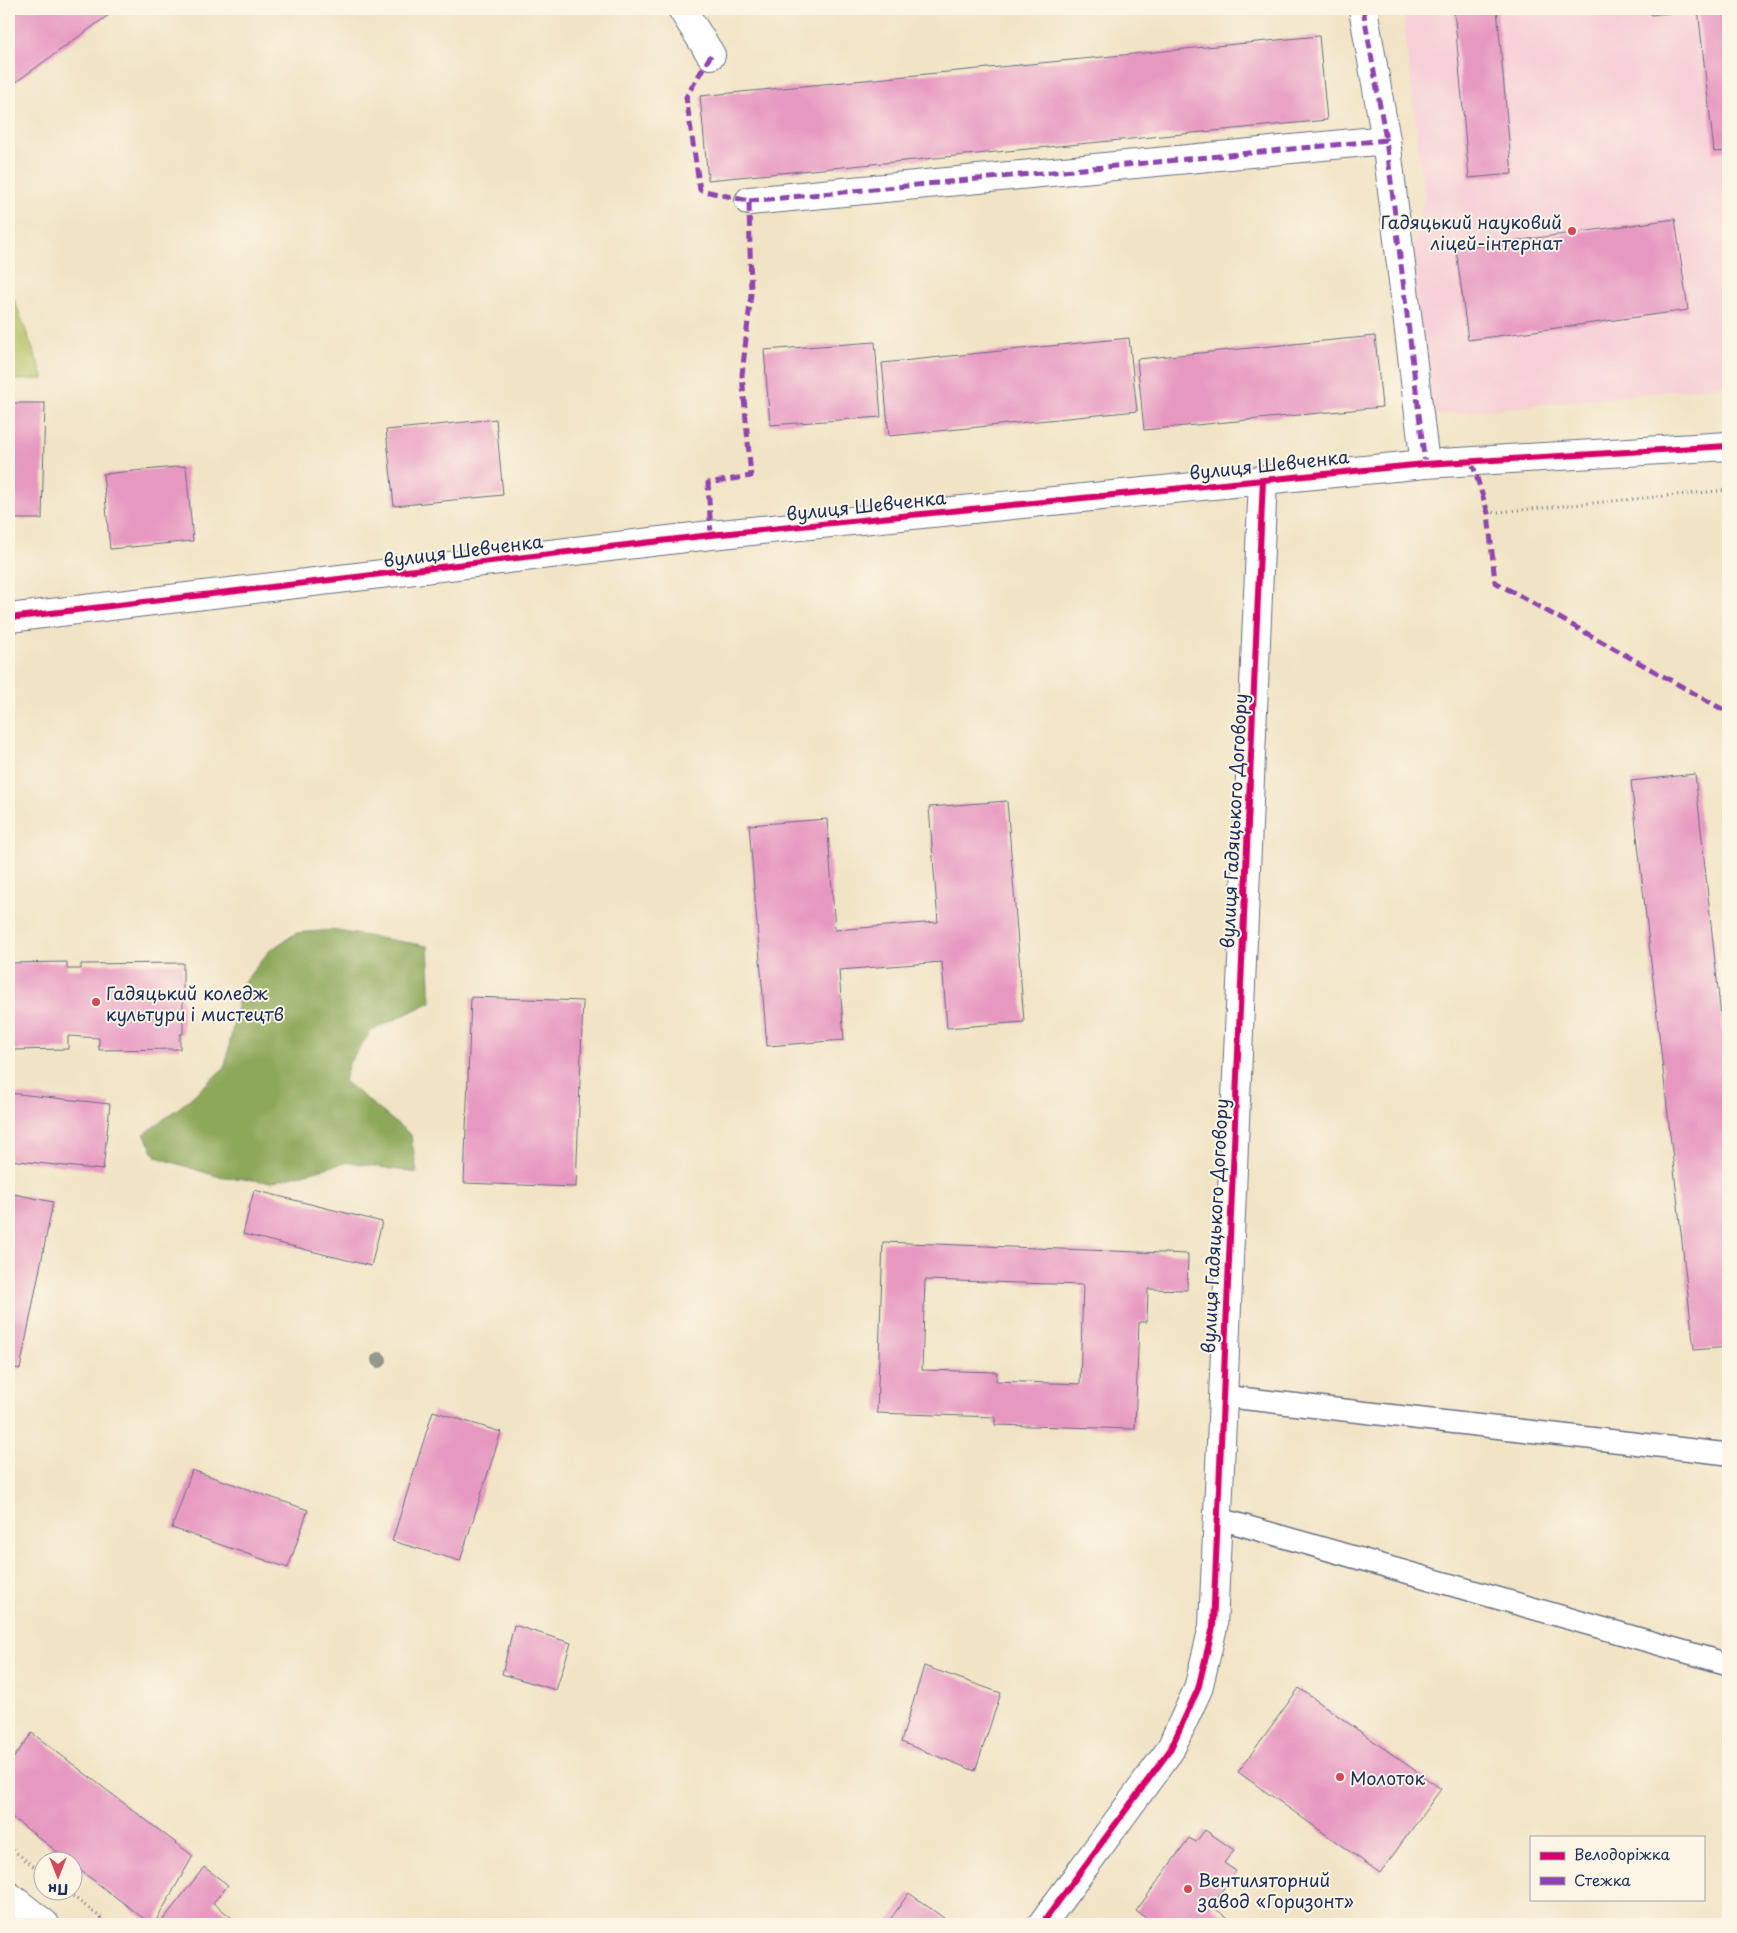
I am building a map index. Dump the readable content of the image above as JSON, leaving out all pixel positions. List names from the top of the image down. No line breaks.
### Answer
{"streets":{"street":["вулиця Шевченка","вулиця Гадяцького Договору"]},"crossings":[["вулиця Шевченка","вулиця Гадяцького Договору"]],"places":["Гадяцький науковий ліцей-інтернат","Гадяцький коледж культури і мистецтв","Молоток","Вентиляторний завод «Горизонт»"],"legend":["Велодоріжка","Стежка"],"north":"bottom"}
